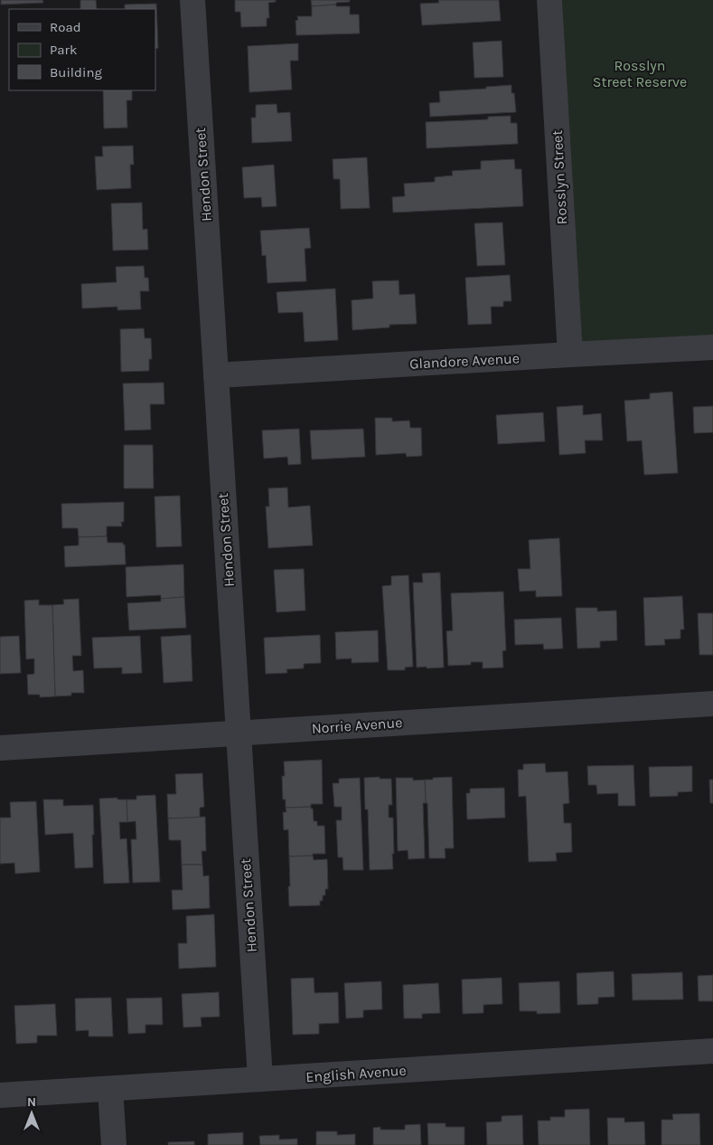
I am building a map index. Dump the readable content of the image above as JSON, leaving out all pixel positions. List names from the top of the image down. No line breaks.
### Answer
{"streets":{"street":["Hendon Street","Rosslyn Street","Glandore Avenue","Norrie Avenue","English Avenue"]},"crossings":[["Hendon Street","Glandore Avenue"],["Hendon Street","Norrie Avenue"],["Hendon Street","English Avenue"],["Rosslyn Street","Glandore Avenue"]],"parks":["Rosslyn Street Reserve"],"legend":["Road","Park","Building"],"north":"top"}
